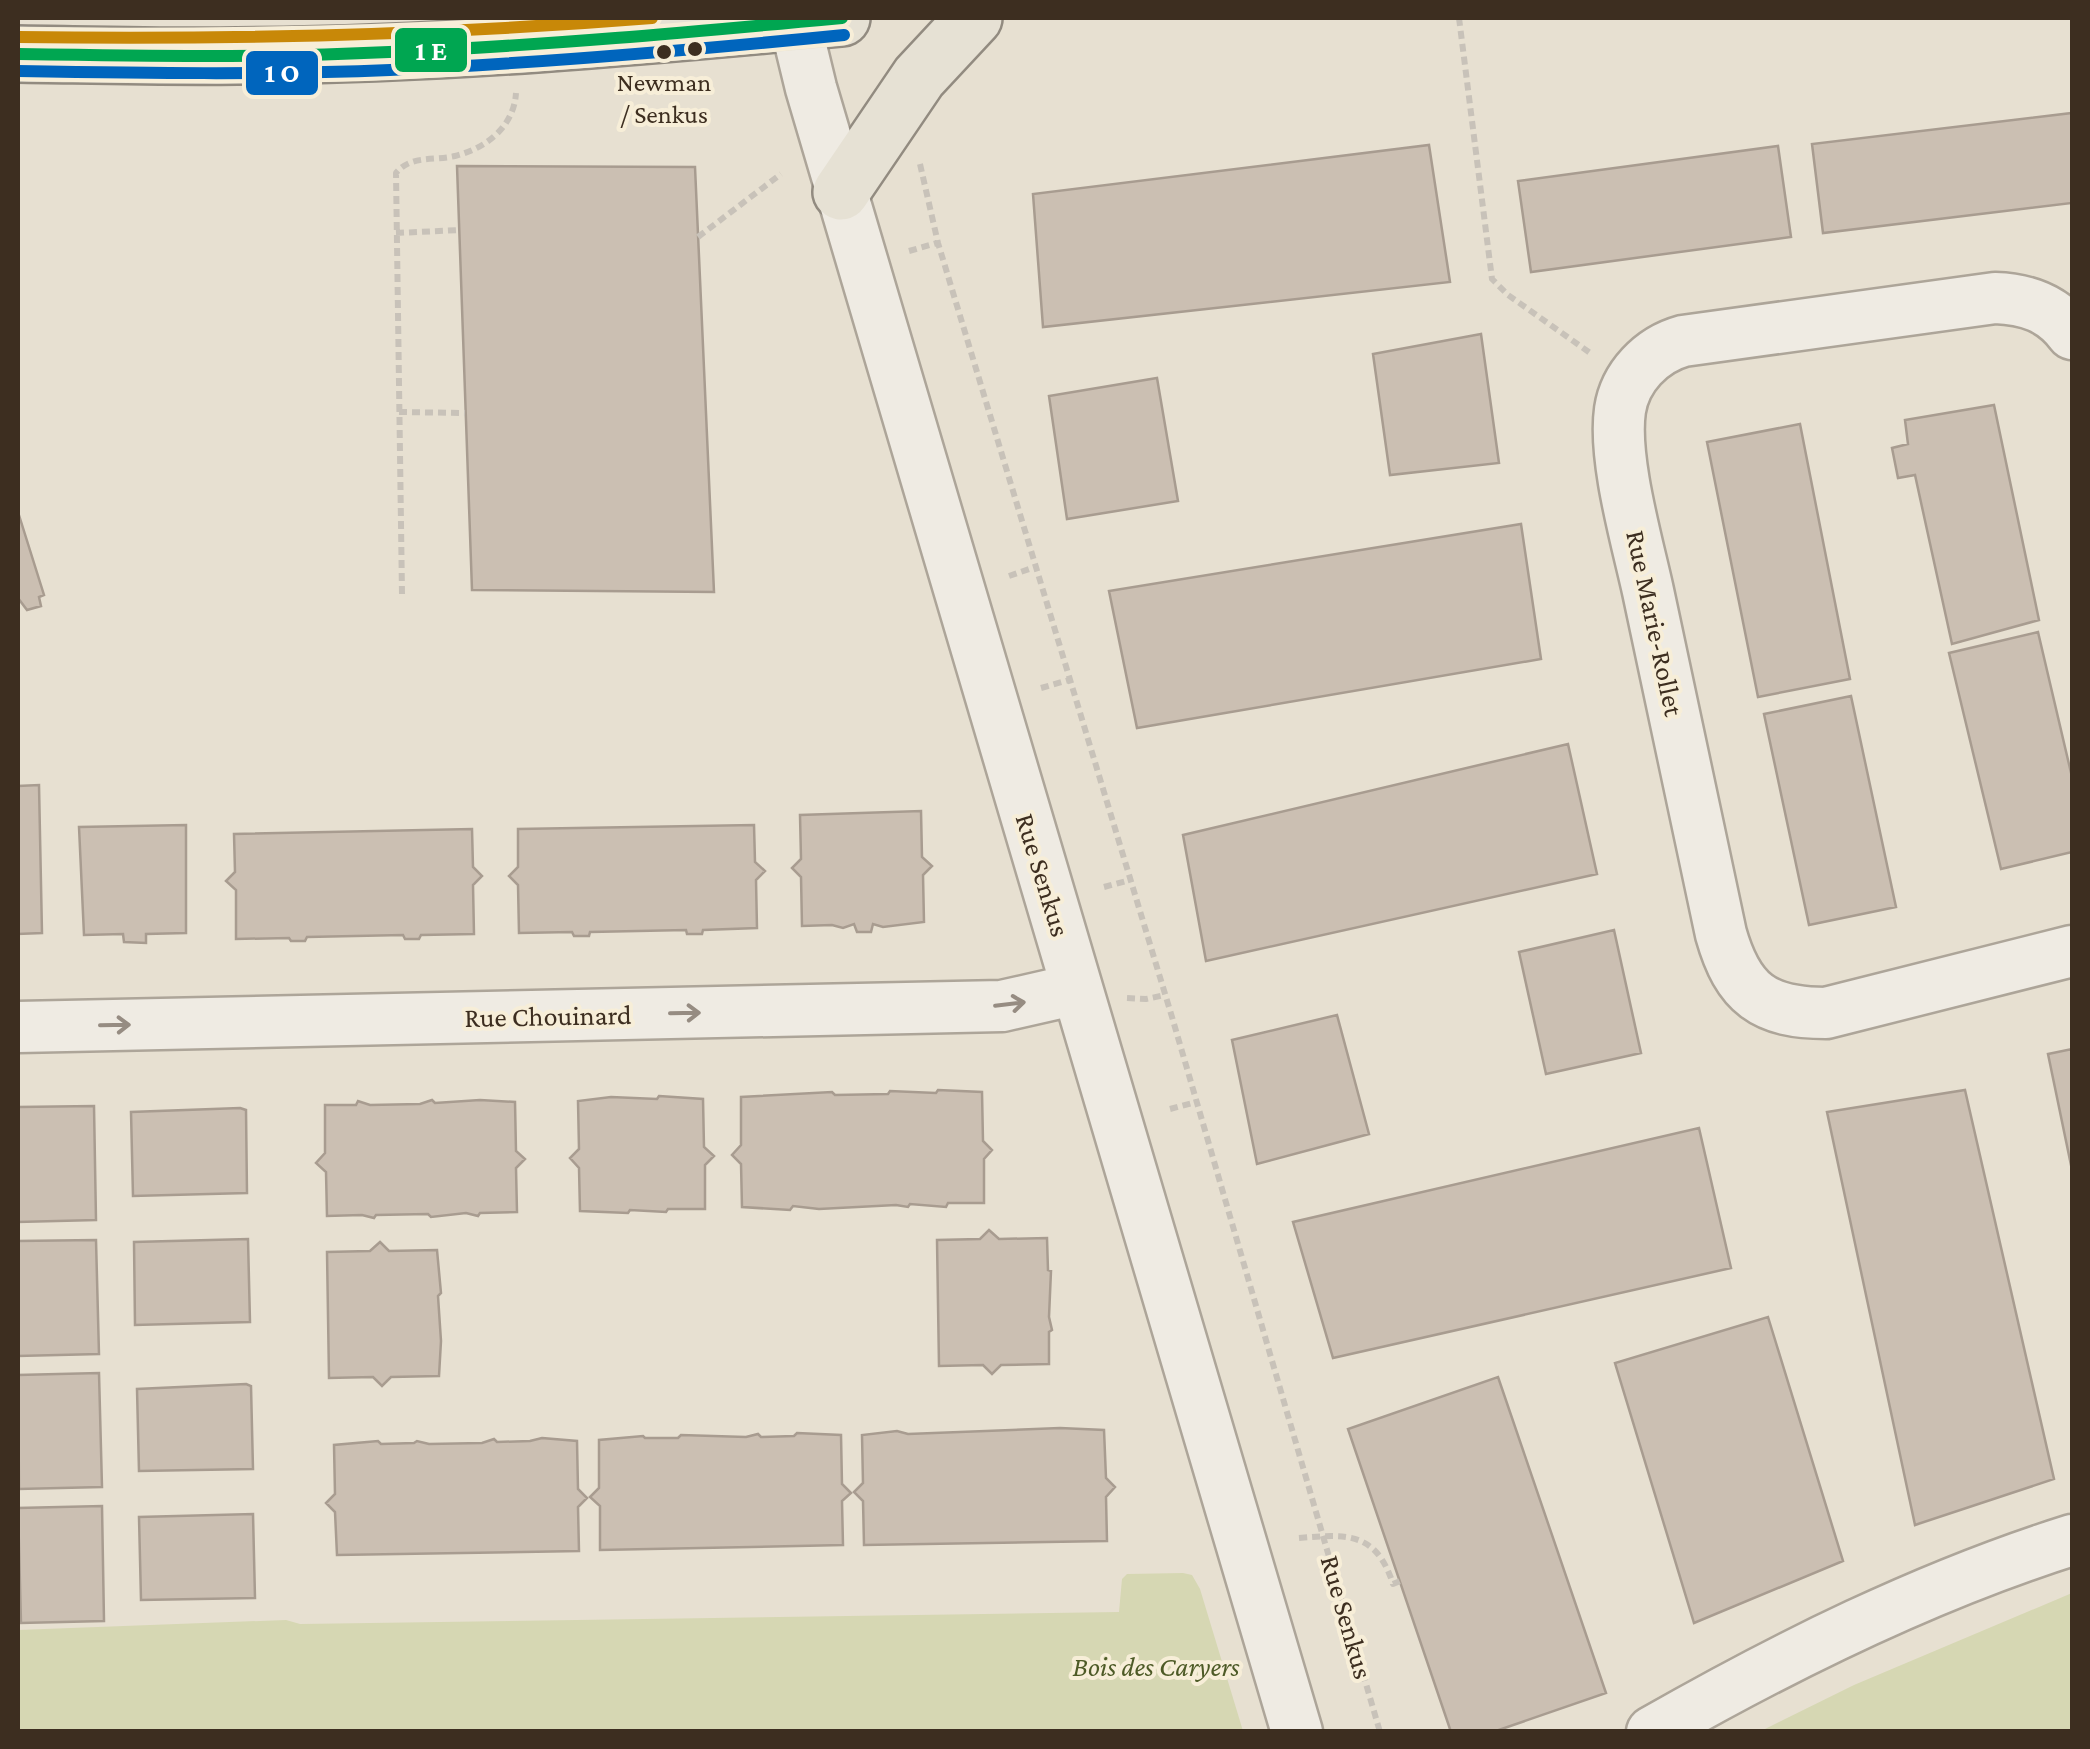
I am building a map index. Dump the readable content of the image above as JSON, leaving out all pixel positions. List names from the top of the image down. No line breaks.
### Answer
{"streets":{"street":["Rue Marie-Rollet","Rue Senkus","Rue Chouinard"]},"crossings":[["Rue Senkus","Rue Chouinard"]],"one_way":["Rue Chouinard"],"parks":["Bois des Caryers"],"places":["Newman / Senkus"]}
